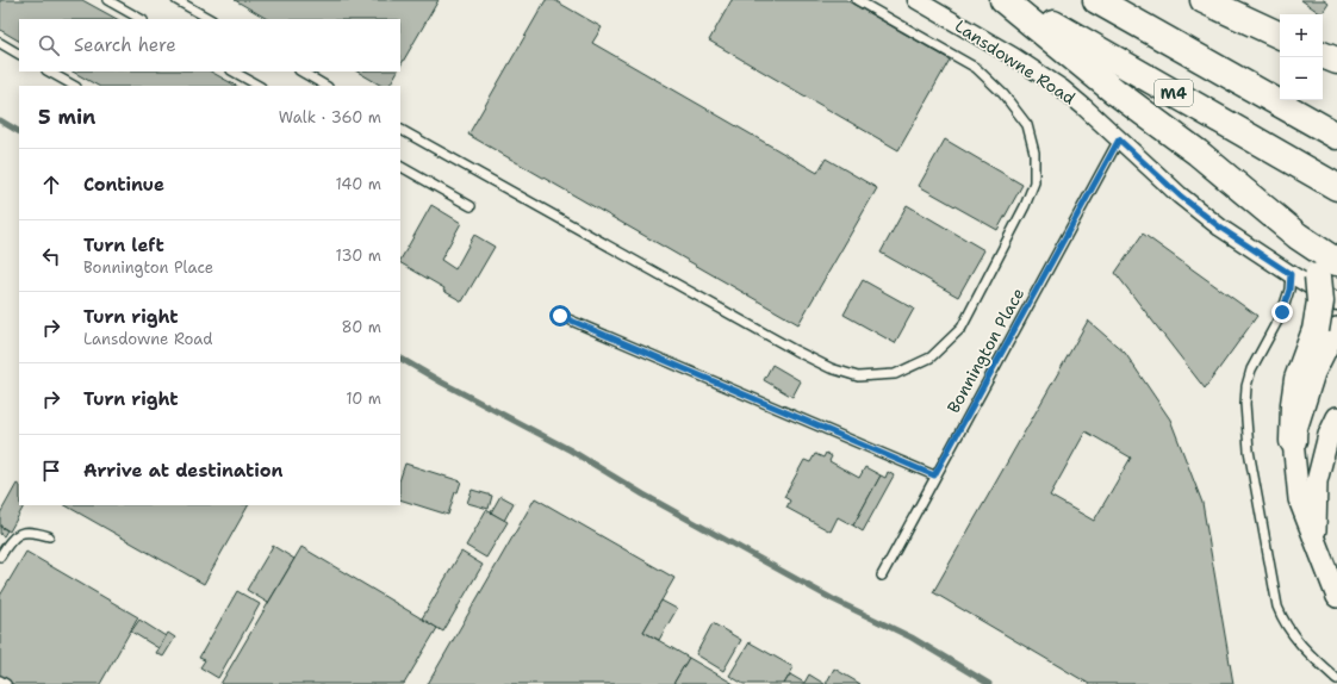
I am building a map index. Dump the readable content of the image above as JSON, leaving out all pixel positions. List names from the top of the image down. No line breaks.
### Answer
{"streets":{"highway":["M4"],"street":["Lansdowne Road"],"lane":["Bonnington Place"]},"crossings":[["Lansdowne Road","Bonnington Place"]],"page":{"map_buttons":["+","−"],"search":"Search here","heading":["5 min","Walk · 360 m"],"list":[["Continue","140 m"],["Turn left","Bonnington Place","130 m"],["Turn right","Lansdowne Road","80 m"],["Turn right","10 m"],"Arrive at destination"]}}
